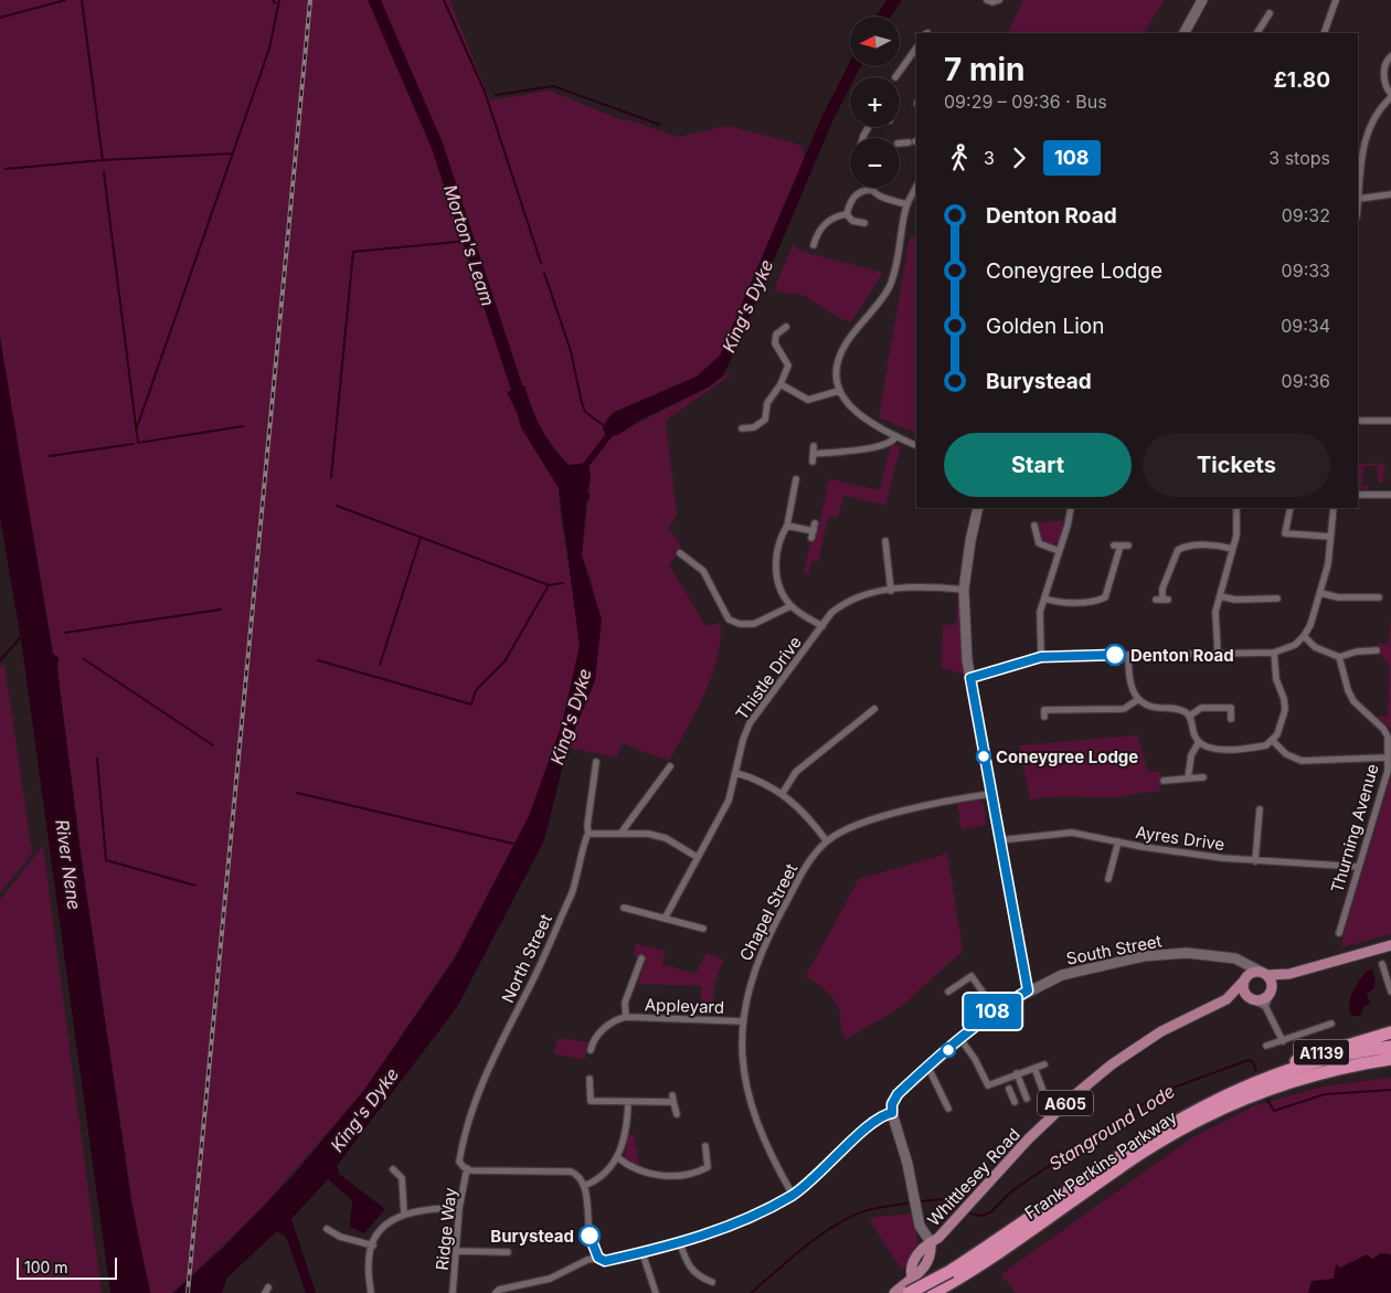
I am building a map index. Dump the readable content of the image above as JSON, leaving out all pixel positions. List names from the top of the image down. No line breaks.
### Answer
{"streets":{"highway":["A1139","Frank Perkins Parkway"],"main road":["A605","Whittlesey Road"],"street":["Thistle Drive","Thurning Avenue","Ayres Drive","Chapel Street","South Street","North Street","Appleyard","Ridge Way"]},"crossings":[["Thurning Avenue","Ayres Drive"],["Chapel Street","Appleyard"],["South Street","A605"],["South Street","Whittlesey Road"],["North Street","Ridge Way"],["A1139","Frank Perkins Parkway"],["A605","Whittlesey Road"],["Frank Perkins Parkway","Whittlesey Road"]],"water":["Morton's Leam","King's Dyke","River Nene","Stanground Lode"],"places":["Denton Road","Coneygree Lodge","Burystead"],"lines":["bus line 108"],"scale_bar":"100 m","north":"left","page":{"on_map":"108","map_buttons":["+","−"],"heading":["7 min","09:29 – 09:36 · Bus","£1.80"],"legs":["3","108","3 stops"],"list":[{"name":"Denton Road","value":"09:32"},{"name":"Coneygree Lodge","value":"09:33"},{"name":"Golden Lion","value":"09:34"},{"name":"Burystead","value":"09:36"}],"buttons":["Start","Tickets"],"scale":"100 m"}}
